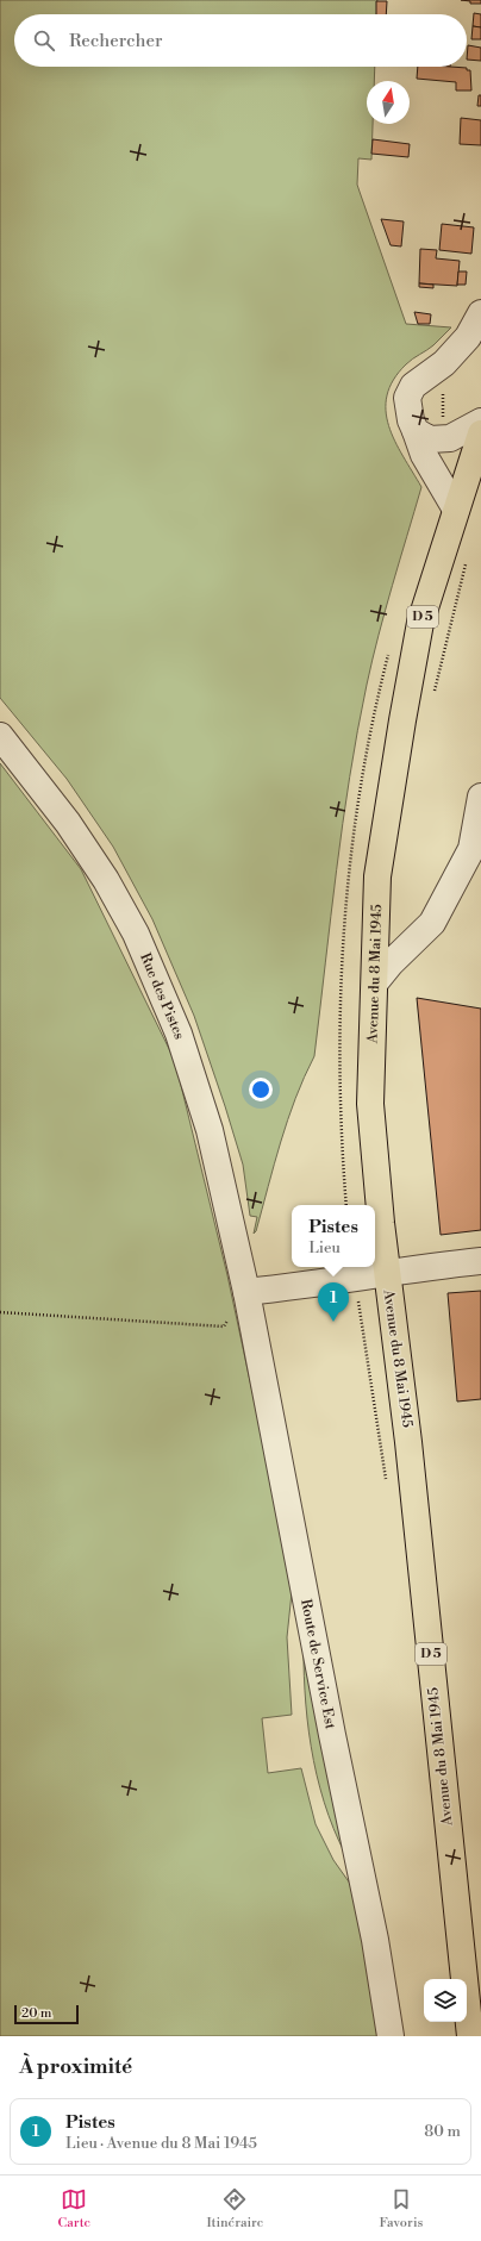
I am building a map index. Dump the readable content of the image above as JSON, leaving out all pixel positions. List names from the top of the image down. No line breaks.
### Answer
{"streets":{"main road":["D 5","Avenue du 8 Mai 1945"],"street":["Rue des Pistes","Route de Service Est"]},"crossings":[["Rue des Pistes","Route de Service Est"]],"scale_bar":"20 m","north":"top","page":{"search":"Rechercher","popup":["Pistes","Lieu"],"pins":"1","scale":"20 m","heading":"À proximité","list":[{"mark":"1","name":"Pistes","note":"Lieu · Avenue du 8 Mai 1945","value":"80 m"}],"nav":["Carte","Itinéraire","Favoris"]}}
